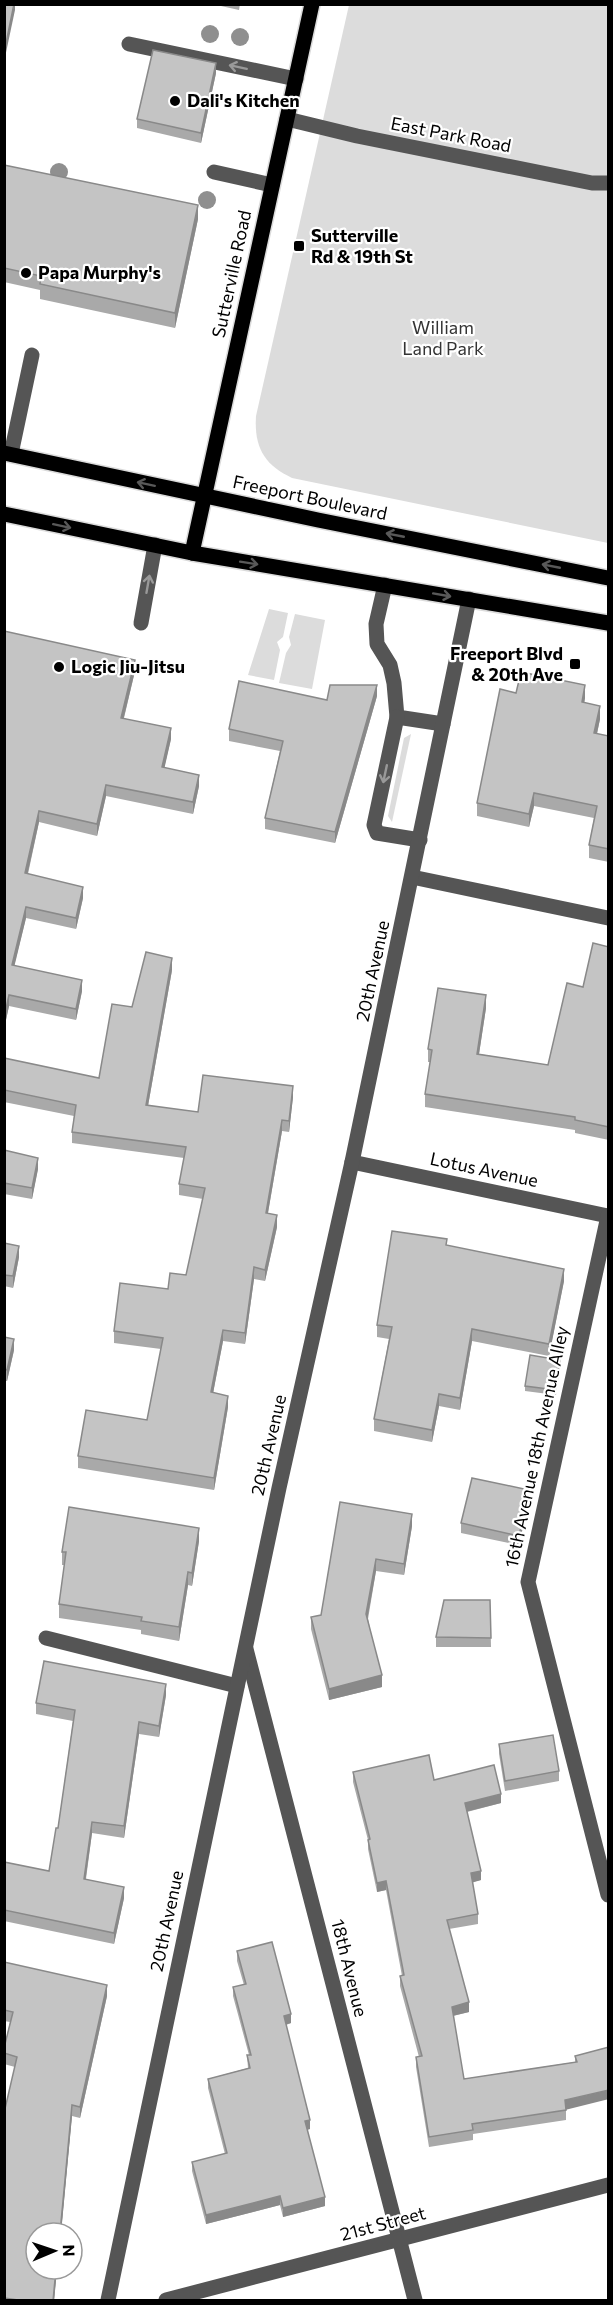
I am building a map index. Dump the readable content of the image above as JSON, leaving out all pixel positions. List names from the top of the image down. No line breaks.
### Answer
{"streets":{"main road":["Sutterville Road","Freeport Boulevard"],"street":["East Park Road","20th Avenue","Lotus Avenue","16th Avenue 18th Avenue Alley","18th Avenue","21st Street"]},"crossings":[["East Park Road","Sutterville Road"],["Sutterville Road","Freeport Boulevard"],["20th Avenue","Lotus Avenue"],["20th Avenue","18th Avenue"],["Lotus Avenue","16th Avenue 18th Avenue Alley"],["18th Avenue","21st Street"]],"parks":["William Land Park"],"places":{"other":["Dali's Kitchen","Papa Murphy's","Logic Jiu-Jitsu"],"transit":["Sutterville Rd & 19th St","Freeport Blvd & 20th Ave"]},"north":"right"}
